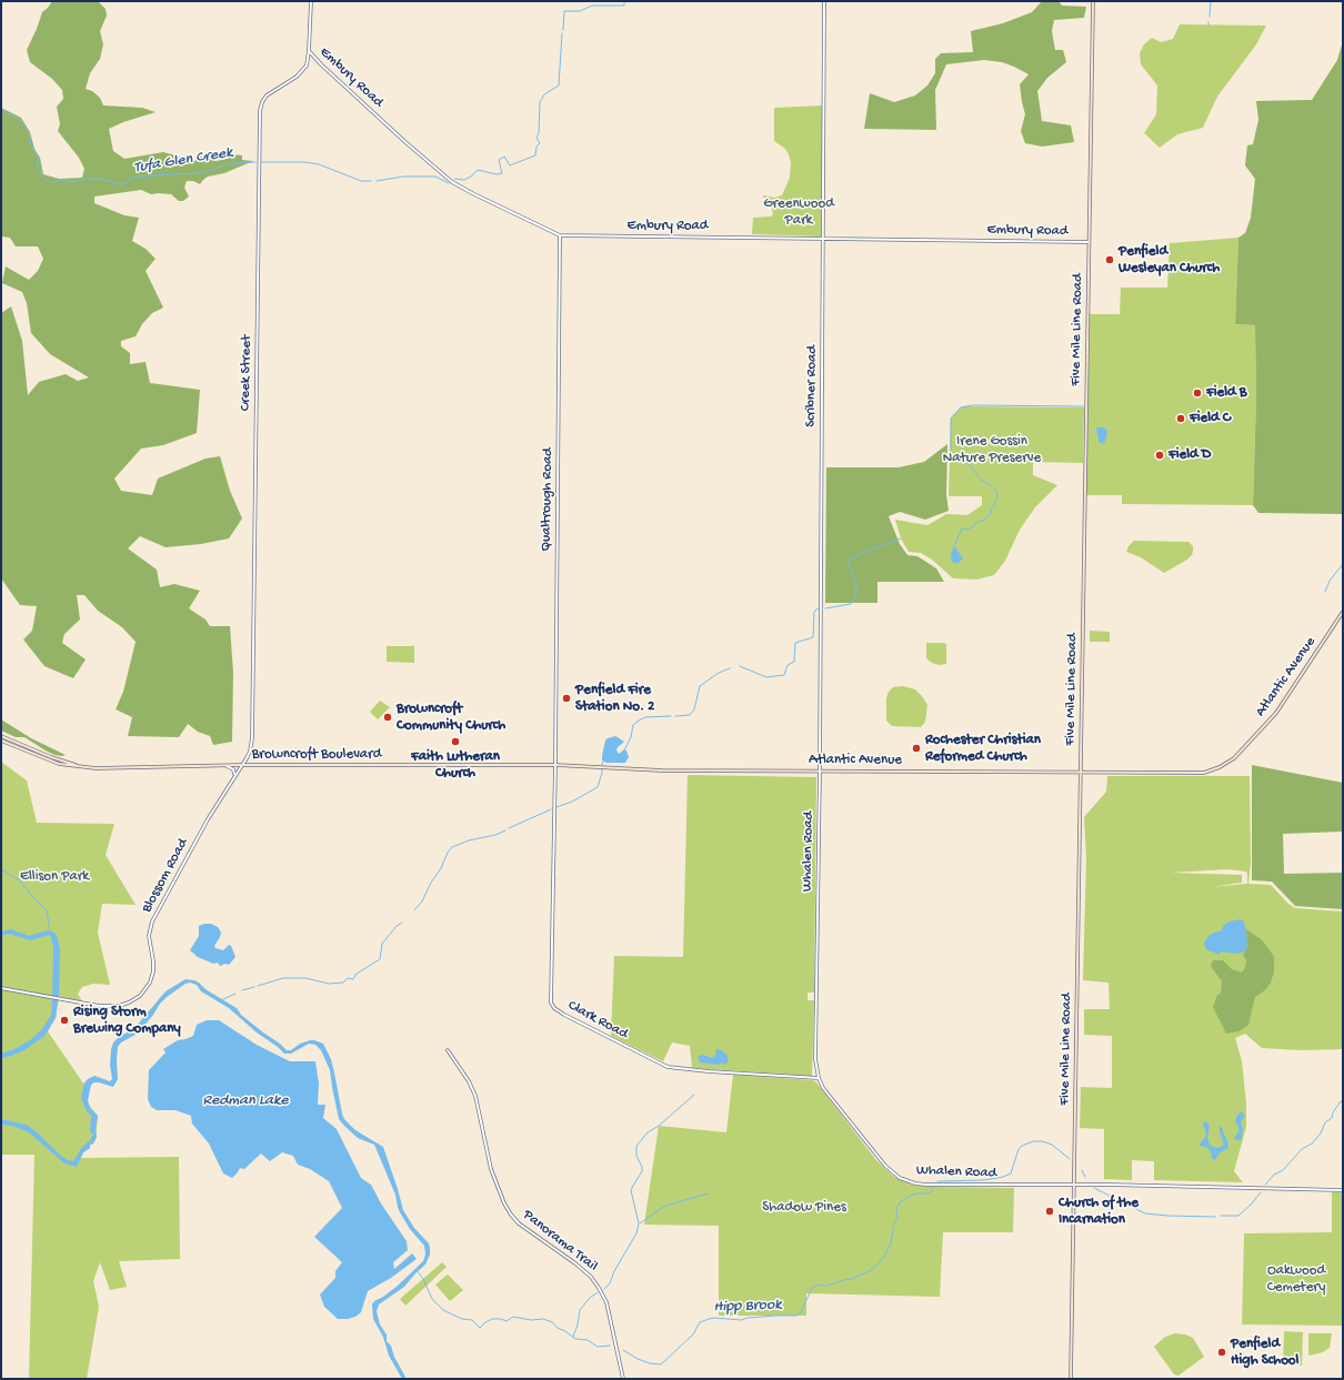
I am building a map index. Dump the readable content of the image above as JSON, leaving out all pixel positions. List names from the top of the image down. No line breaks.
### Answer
{"streets":{"main road":["Five Mile Line Road","Atlantic Avenue","Browncroft Boulevard"],"street":["Embury Road","Creek Street","Scribner Road","Qualtrough Road","Whalen Road","Blossom Road","Clark Road","Panorama Trail"]},"crossings":[["Embury Road","Five Mile Line Road"],["Embury Road","Creek Street"],["Embury Road","Scribner Road"],["Embury Road","Qualtrough Road"],["Five Mile Line Road","Atlantic Avenue"],["Five Mile Line Road","Whalen Road"],["Creek Street","Browncroft Boulevard"],["Creek Street","Blossom Road"],["Scribner Road","Atlantic Avenue"],["Scribner Road","Whalen Road"],["Qualtrough Road","Atlantic Avenue"],["Qualtrough Road","Browncroft Boulevard"],["Qualtrough Road","Clark Road"],["Atlantic Avenue","Browncroft Boulevard"],["Atlantic Avenue","Whalen Road"],["Atlantic Avenue","Clark Road"],["Browncroft Boulevard","Blossom Road"],["Browncroft Boulevard","Clark Road"],["Whalen Road","Clark Road"]],"water":["Tufa Glen Creek","Redman Lake","Hipp Brook"],"parks":["Greenwood Park","Irene Gossin Nature Preserve","Ellison Park","Shadow Pines","Oakwood Cemetery"],"places":["Penfield Wesleyan Church","Field B","Field C","Field D","Penfield Fire Station No. 2","Browncroft Community Church","Faith Lutheran Church","Rochester Christian Reformed Church","Rising Storm Brewing Company","Church of the Incarnation","Penfield High School"]}
